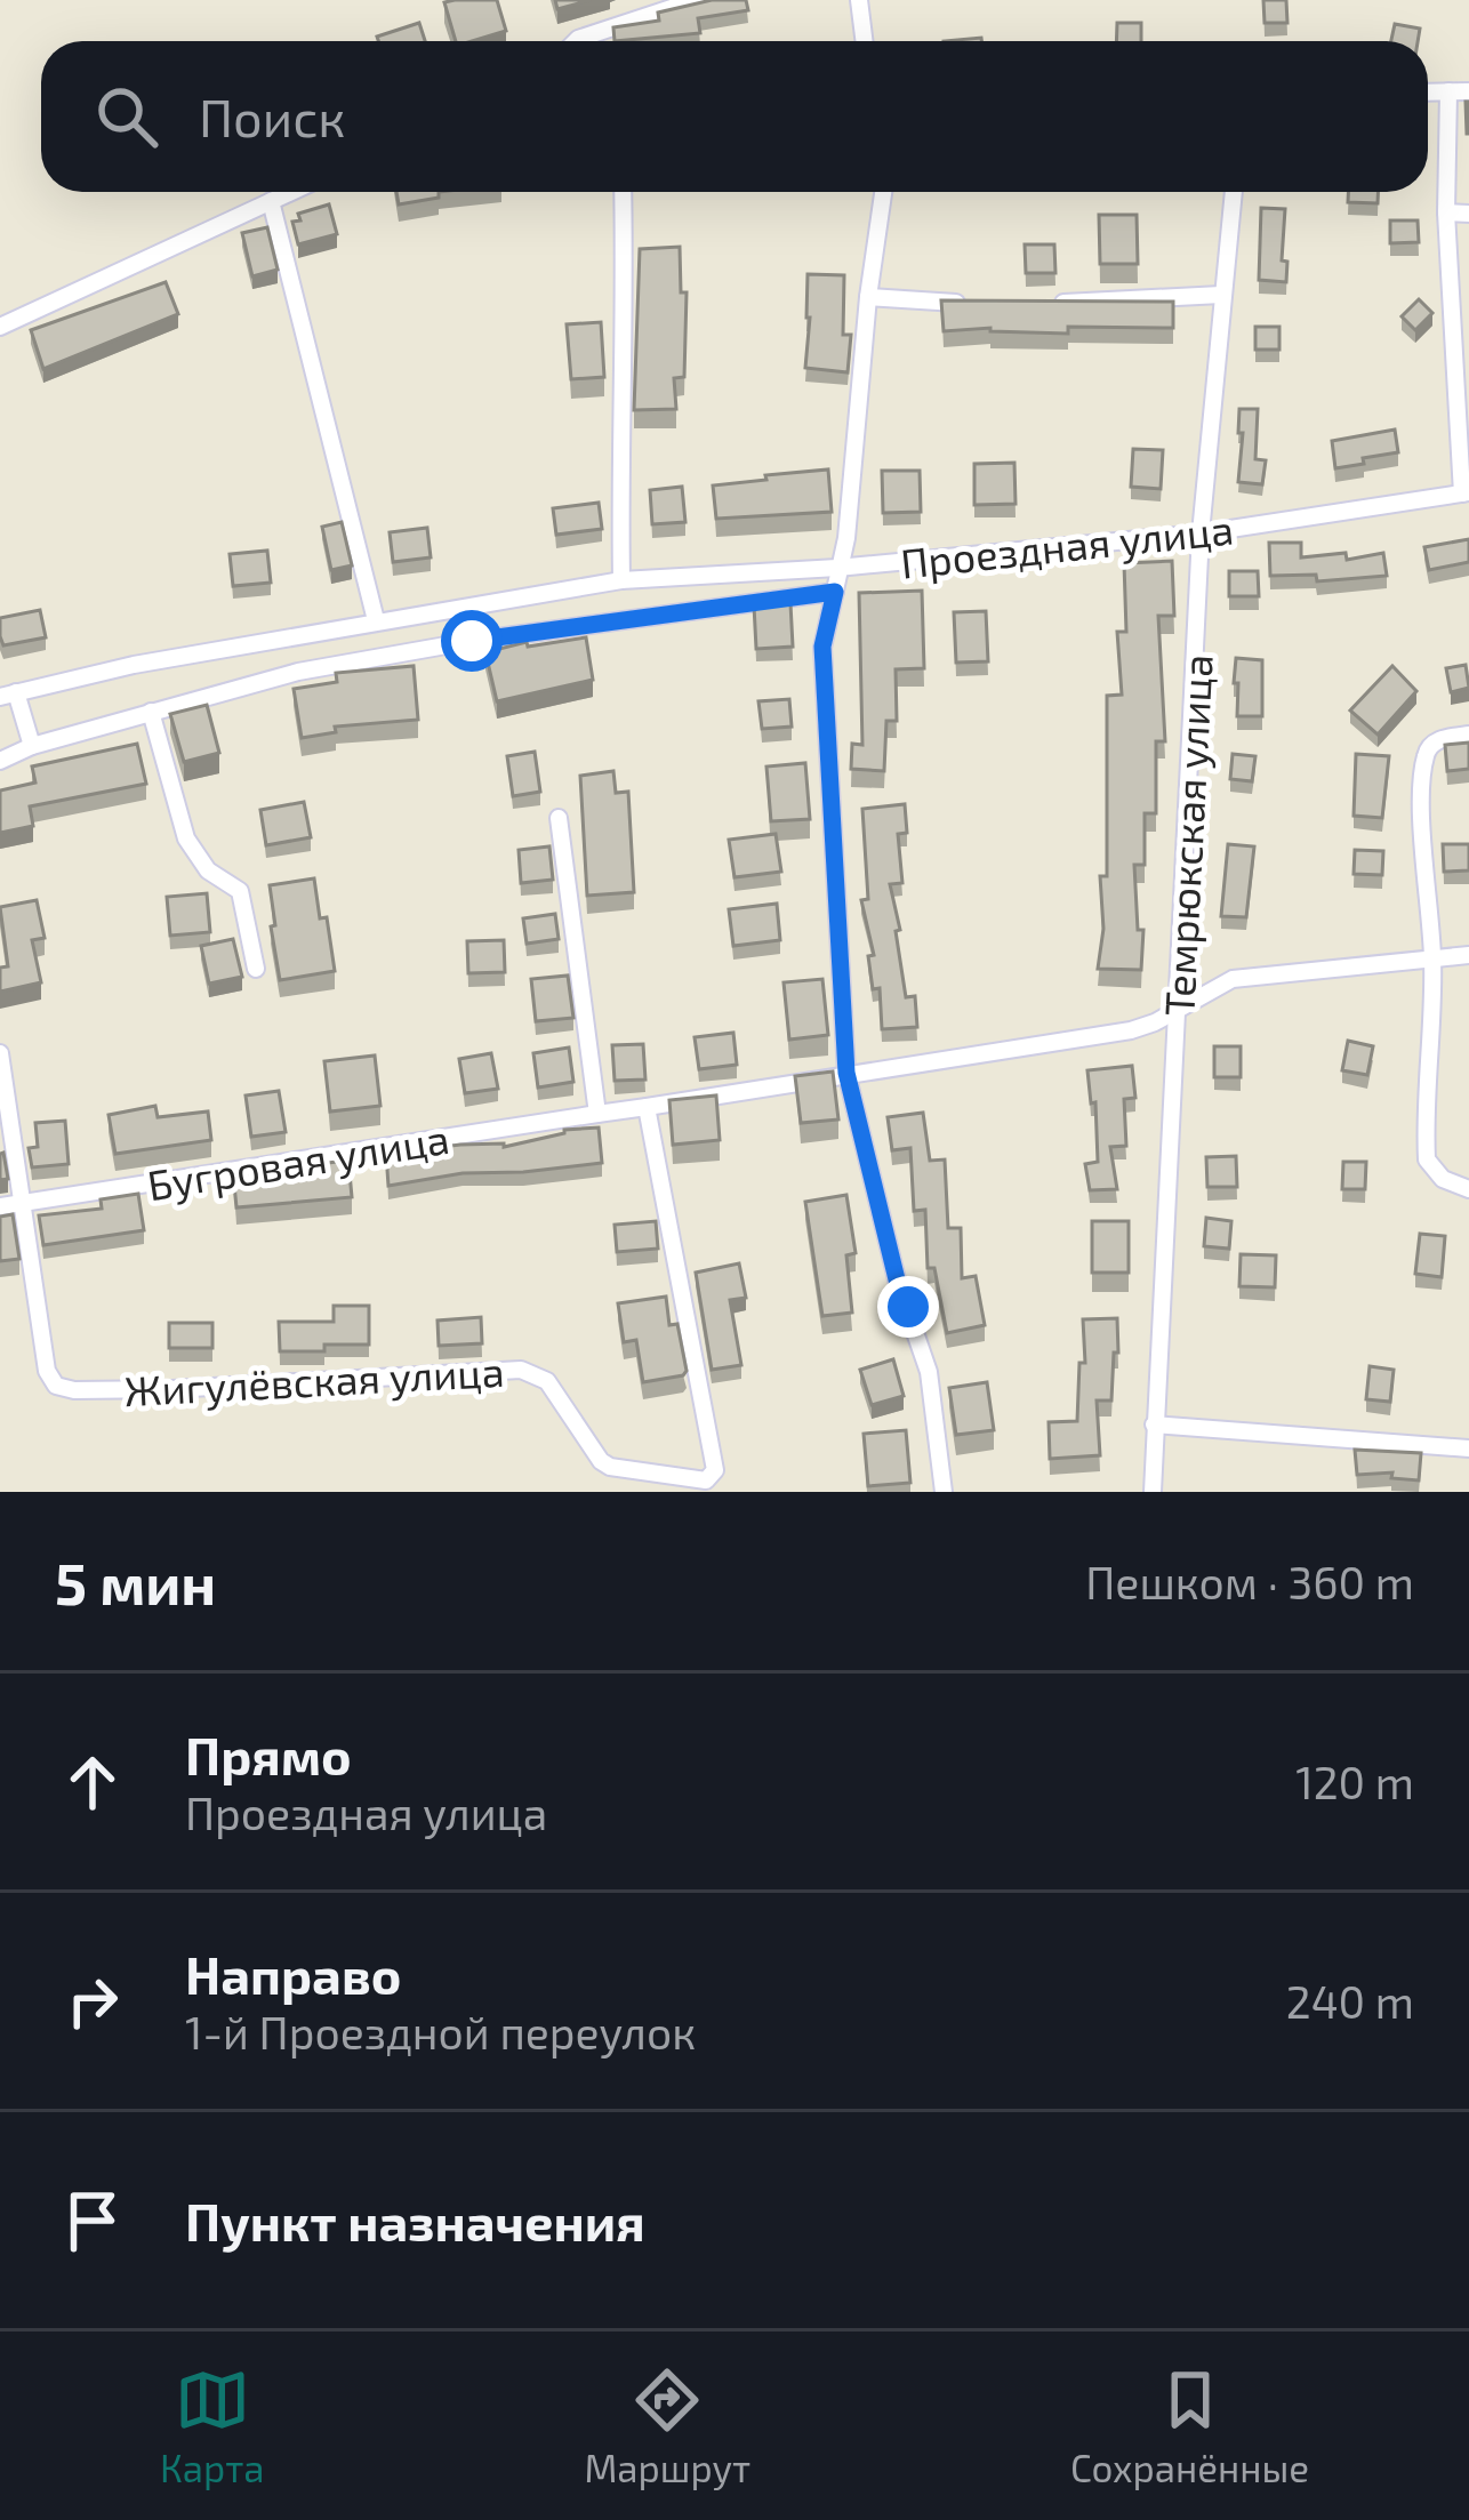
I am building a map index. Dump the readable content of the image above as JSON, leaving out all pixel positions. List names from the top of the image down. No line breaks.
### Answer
{"streets":{"street":["Проездная улица","Темрюкская улица","Бугровая улица","Жигулёвская улица"]},"crossings":[["Проездная улица","Темрюкская улица"],["Бугровая улица","Жигулёвская улица"]],"page":{"search":"Поиск","heading":["5 мин","Пешком · 360 m"],"list":[["Прямо","Проездная улица","120 m"],["Направо","1-й Проездной переулок","240 m"],"Пункт назначения"],"nav":["Карта","Маршрут","Сохранённые"]}}
